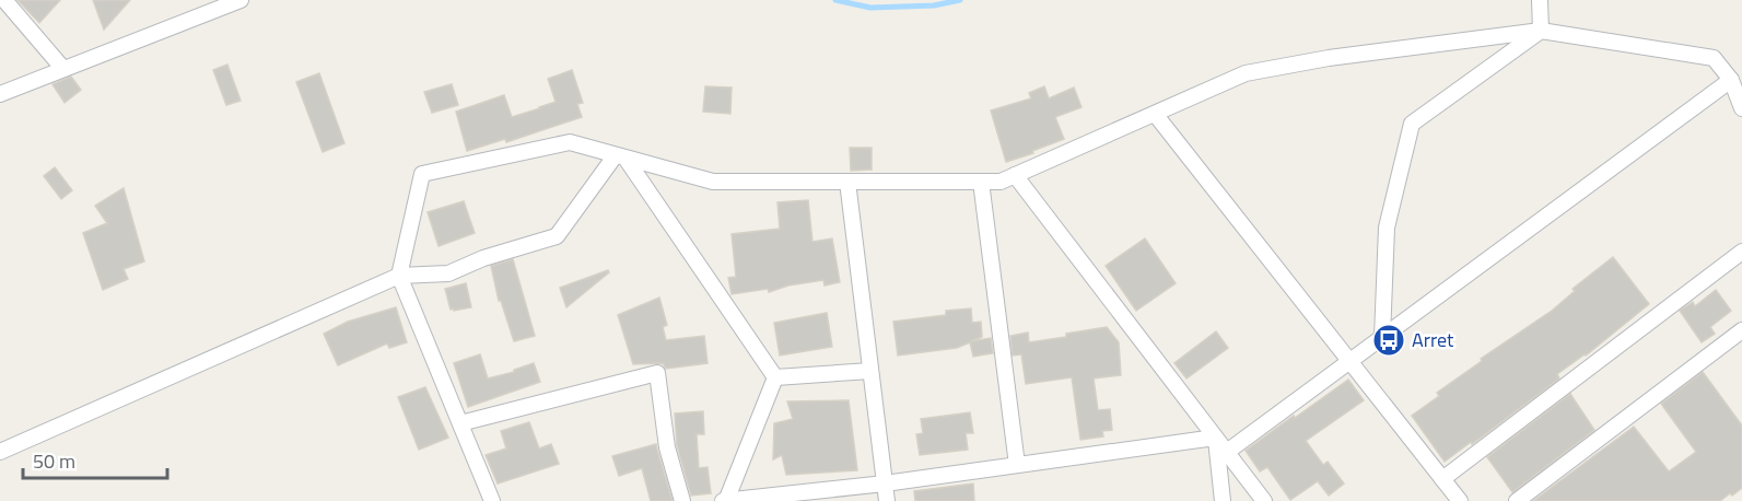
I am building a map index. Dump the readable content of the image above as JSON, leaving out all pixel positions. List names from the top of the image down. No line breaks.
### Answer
{"places":{"bus stop":["Arret"]},"scale_bar":"50 m"}
